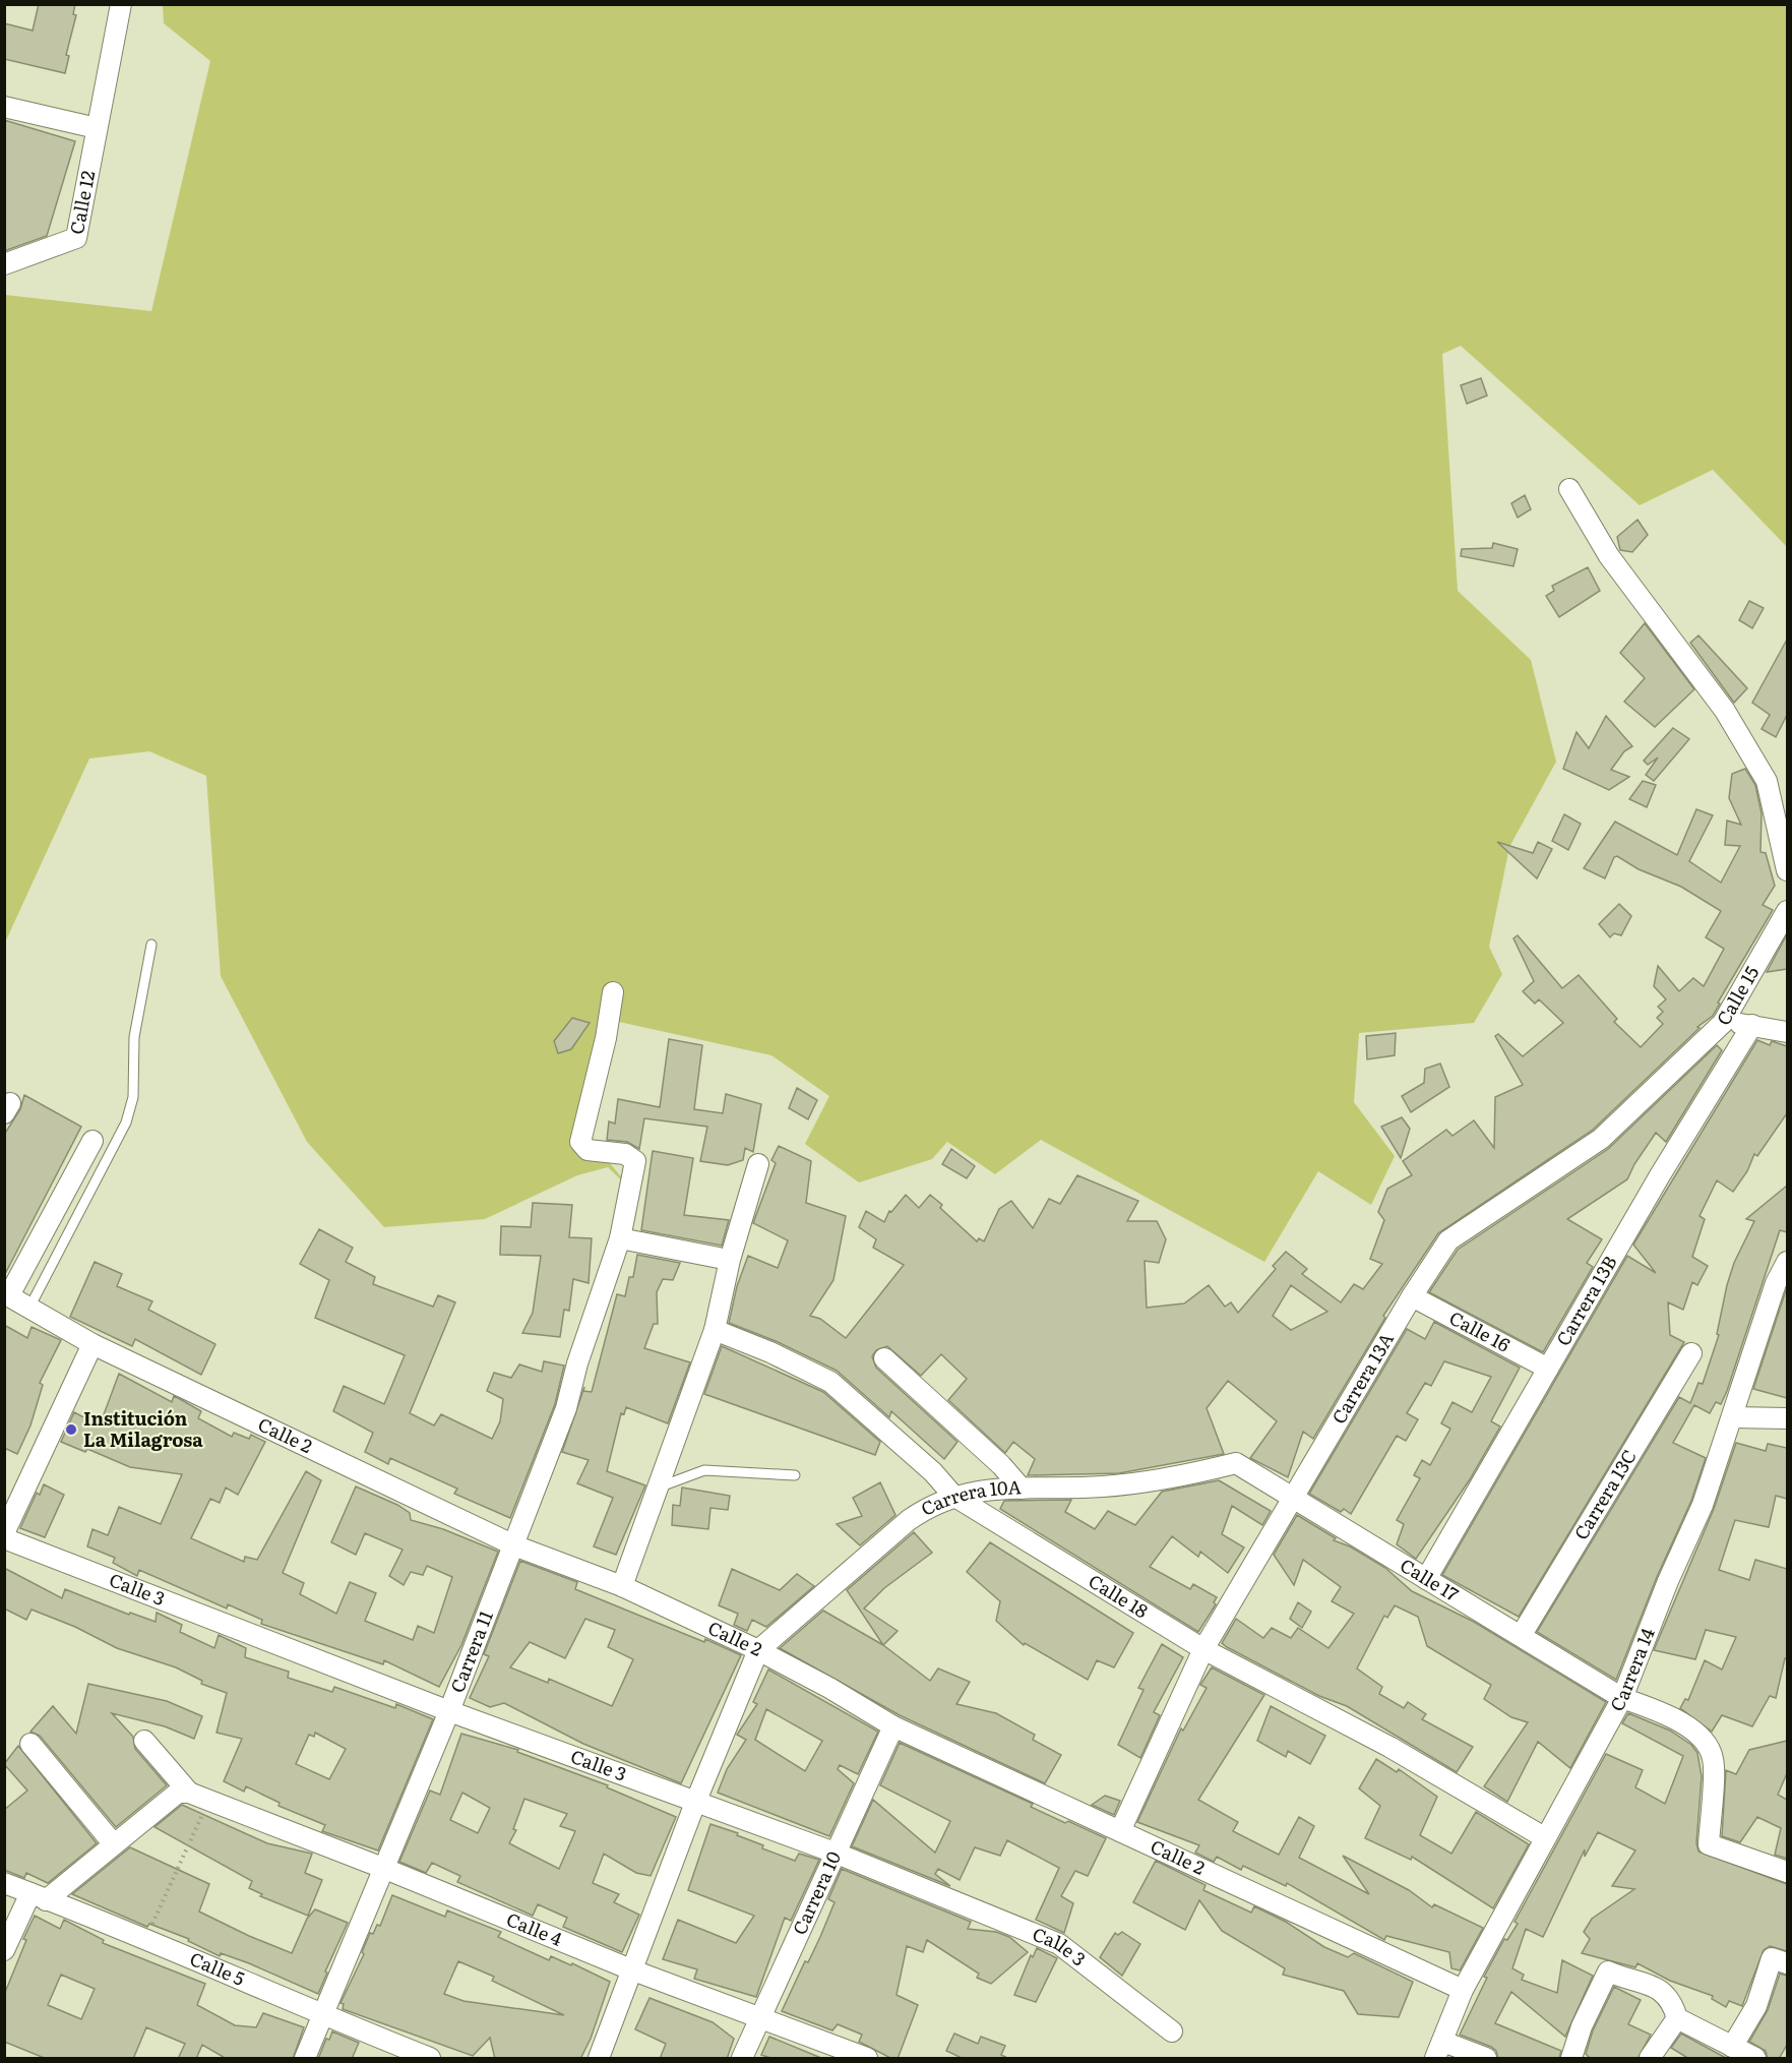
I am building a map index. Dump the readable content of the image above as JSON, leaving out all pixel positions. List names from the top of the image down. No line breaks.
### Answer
{"streets":{"street":["Calle 12","Calle 15","Carrera 13B","Calle 16","Carrera 13A","Calle 2","Carrera 13C","Carrera 10A","Calle 17","Calle 3","Calle 18","Carrera 11","Carrera 14","Carrera 10","Calle 4","Calle 5"]},"crossings":[["Calle 15","Carrera 13B"],["Calle 15","Carrera 13A"],["Carrera 13B","Calle 16"],["Carrera 13B","Calle 17"],["Calle 16","Carrera 13A"],["Carrera 13A","Calle 2"],["Carrera 13A","Calle 17"],["Carrera 13A","Calle 18"],["Calle 2","Carrera 10A"],["Calle 2","Carrera 11"],["Calle 2","Carrera 14"],["Calle 2","Carrera 10"],["Carrera 13C","Calle 17"],["Carrera 10A","Calle 17"],["Carrera 10A","Calle 18"],["Calle 17","Carrera 14"],["Calle 3","Carrera 11"],["Calle 3","Carrera 10"],["Calle 18","Carrera 14"],["Carrera 11","Calle 4"],["Carrera 11","Calle 5"],["Carrera 10","Calle 4"]],"places":["Institución La Milagrosa"]}
